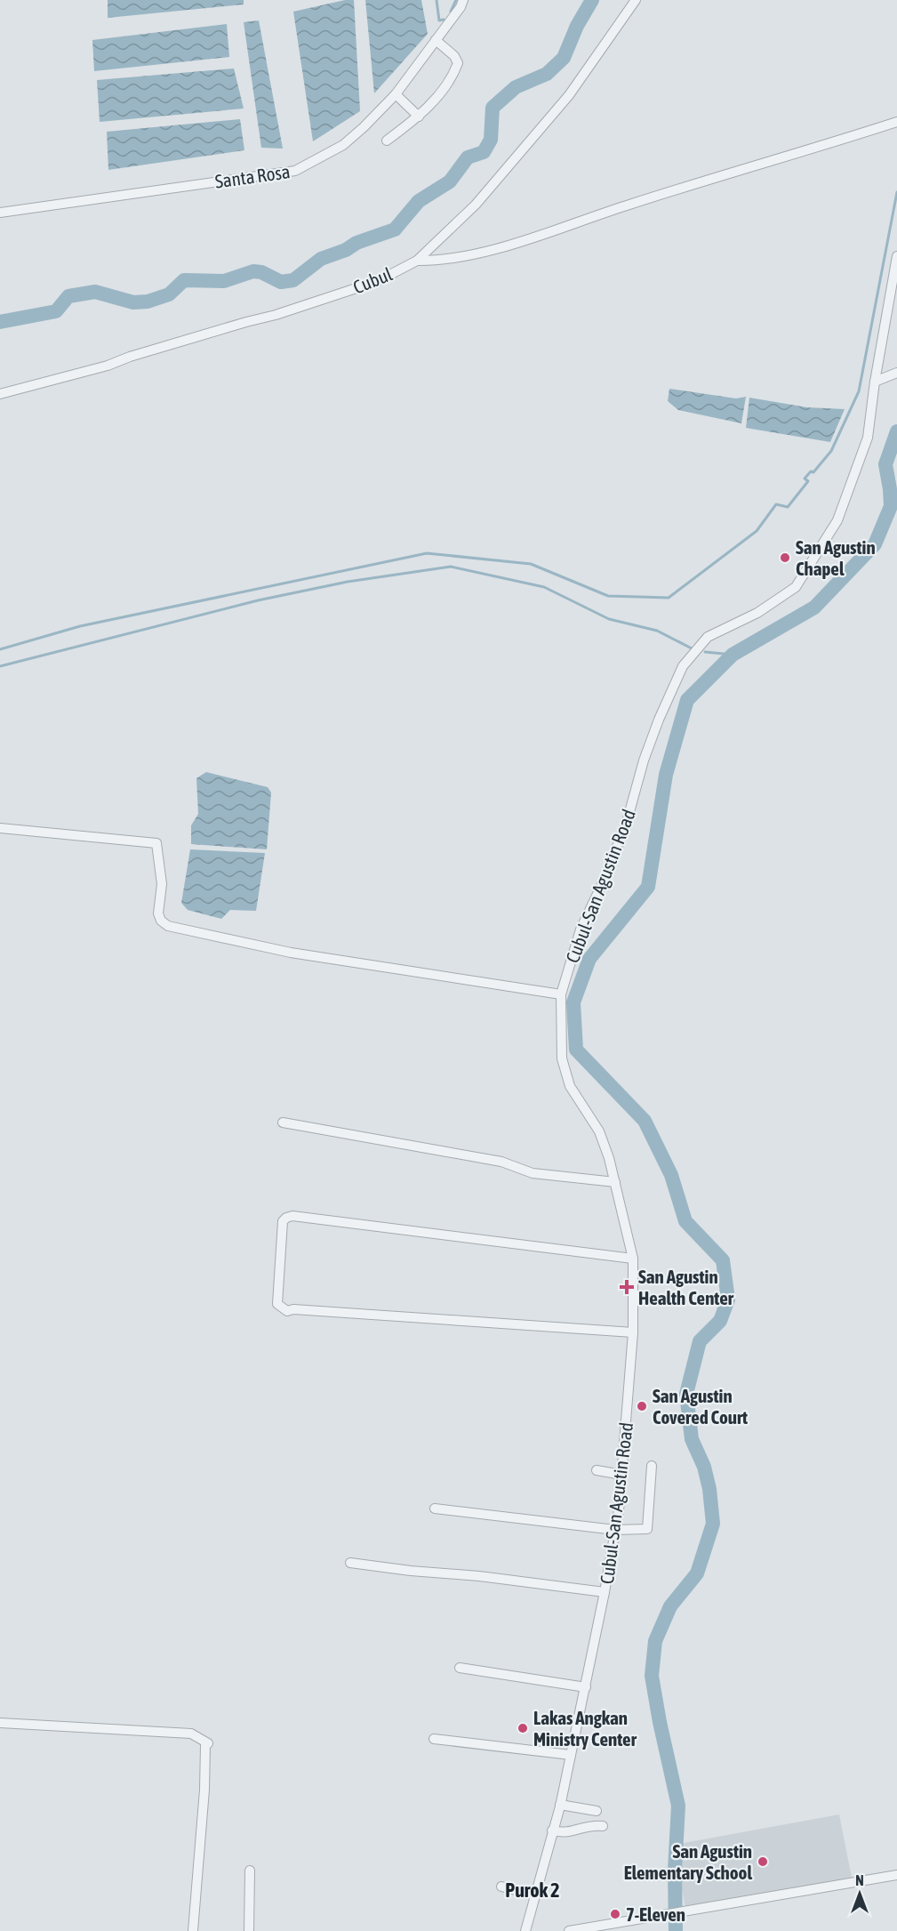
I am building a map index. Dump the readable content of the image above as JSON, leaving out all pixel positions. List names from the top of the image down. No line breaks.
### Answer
{"streets":{"street":["Santa Rosa","Cubul","Cubul-San Agustin Road"]},"districts":["Purok 2"],"places":{"other":["San Agustin Chapel","San Agustin Covered Court","Lakas Angkan Ministry Center","San Agustin Elementary School","7-Eleven"],"health":["San Agustin Health Center"]},"north":"top"}
